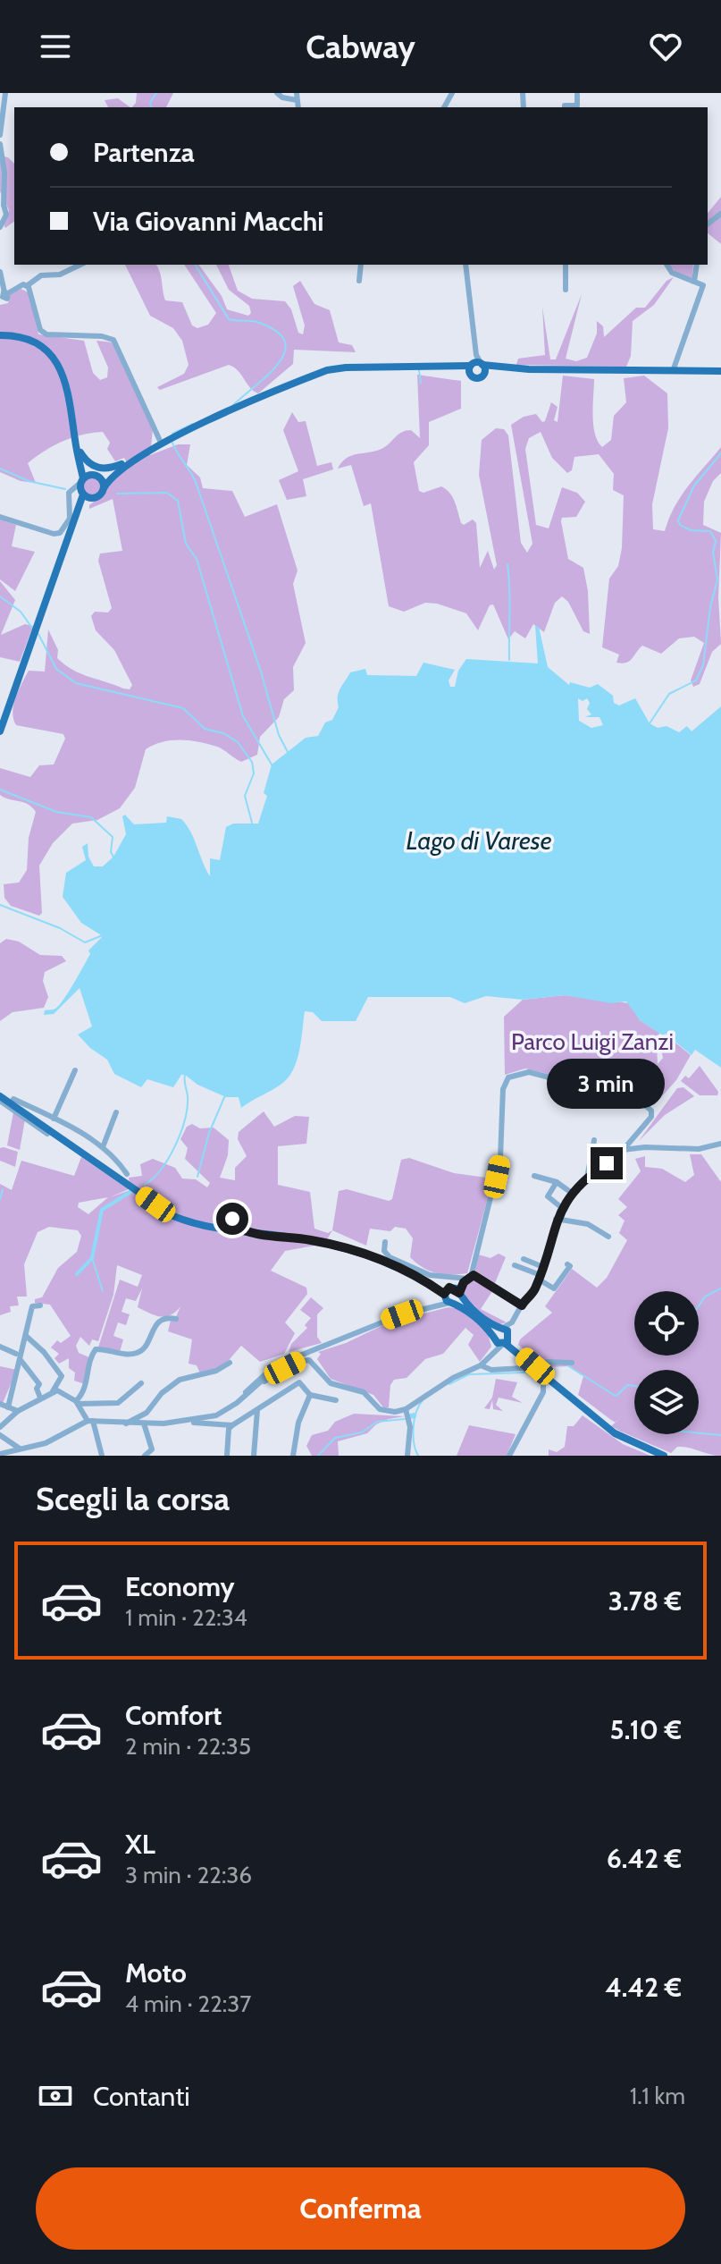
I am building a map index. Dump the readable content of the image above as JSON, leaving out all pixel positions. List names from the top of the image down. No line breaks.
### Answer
{"water":["Lago di Varese"],"parks":["Parco Luigi Zanzi"],"page":{"header":"Cabway","banner":["Partenza","Via Giovanni Macchi"],"bubble":"3 min","heading":"Scegli la corsa","list":[{"name":"Economy","note":"1 min · 22:34","value":"3.78 €"},{"name":"Comfort","note":"2 min · 22:35","value":"5.10 €"},{"name":"XL","note":"3 min · 22:36","value":"6.42 €"},{"name":"Moto","note":"4 min · 22:37","value":"4.42 €"}],"pay":["Contanti","1.1 km"],"buttons":"Conferma"}}
